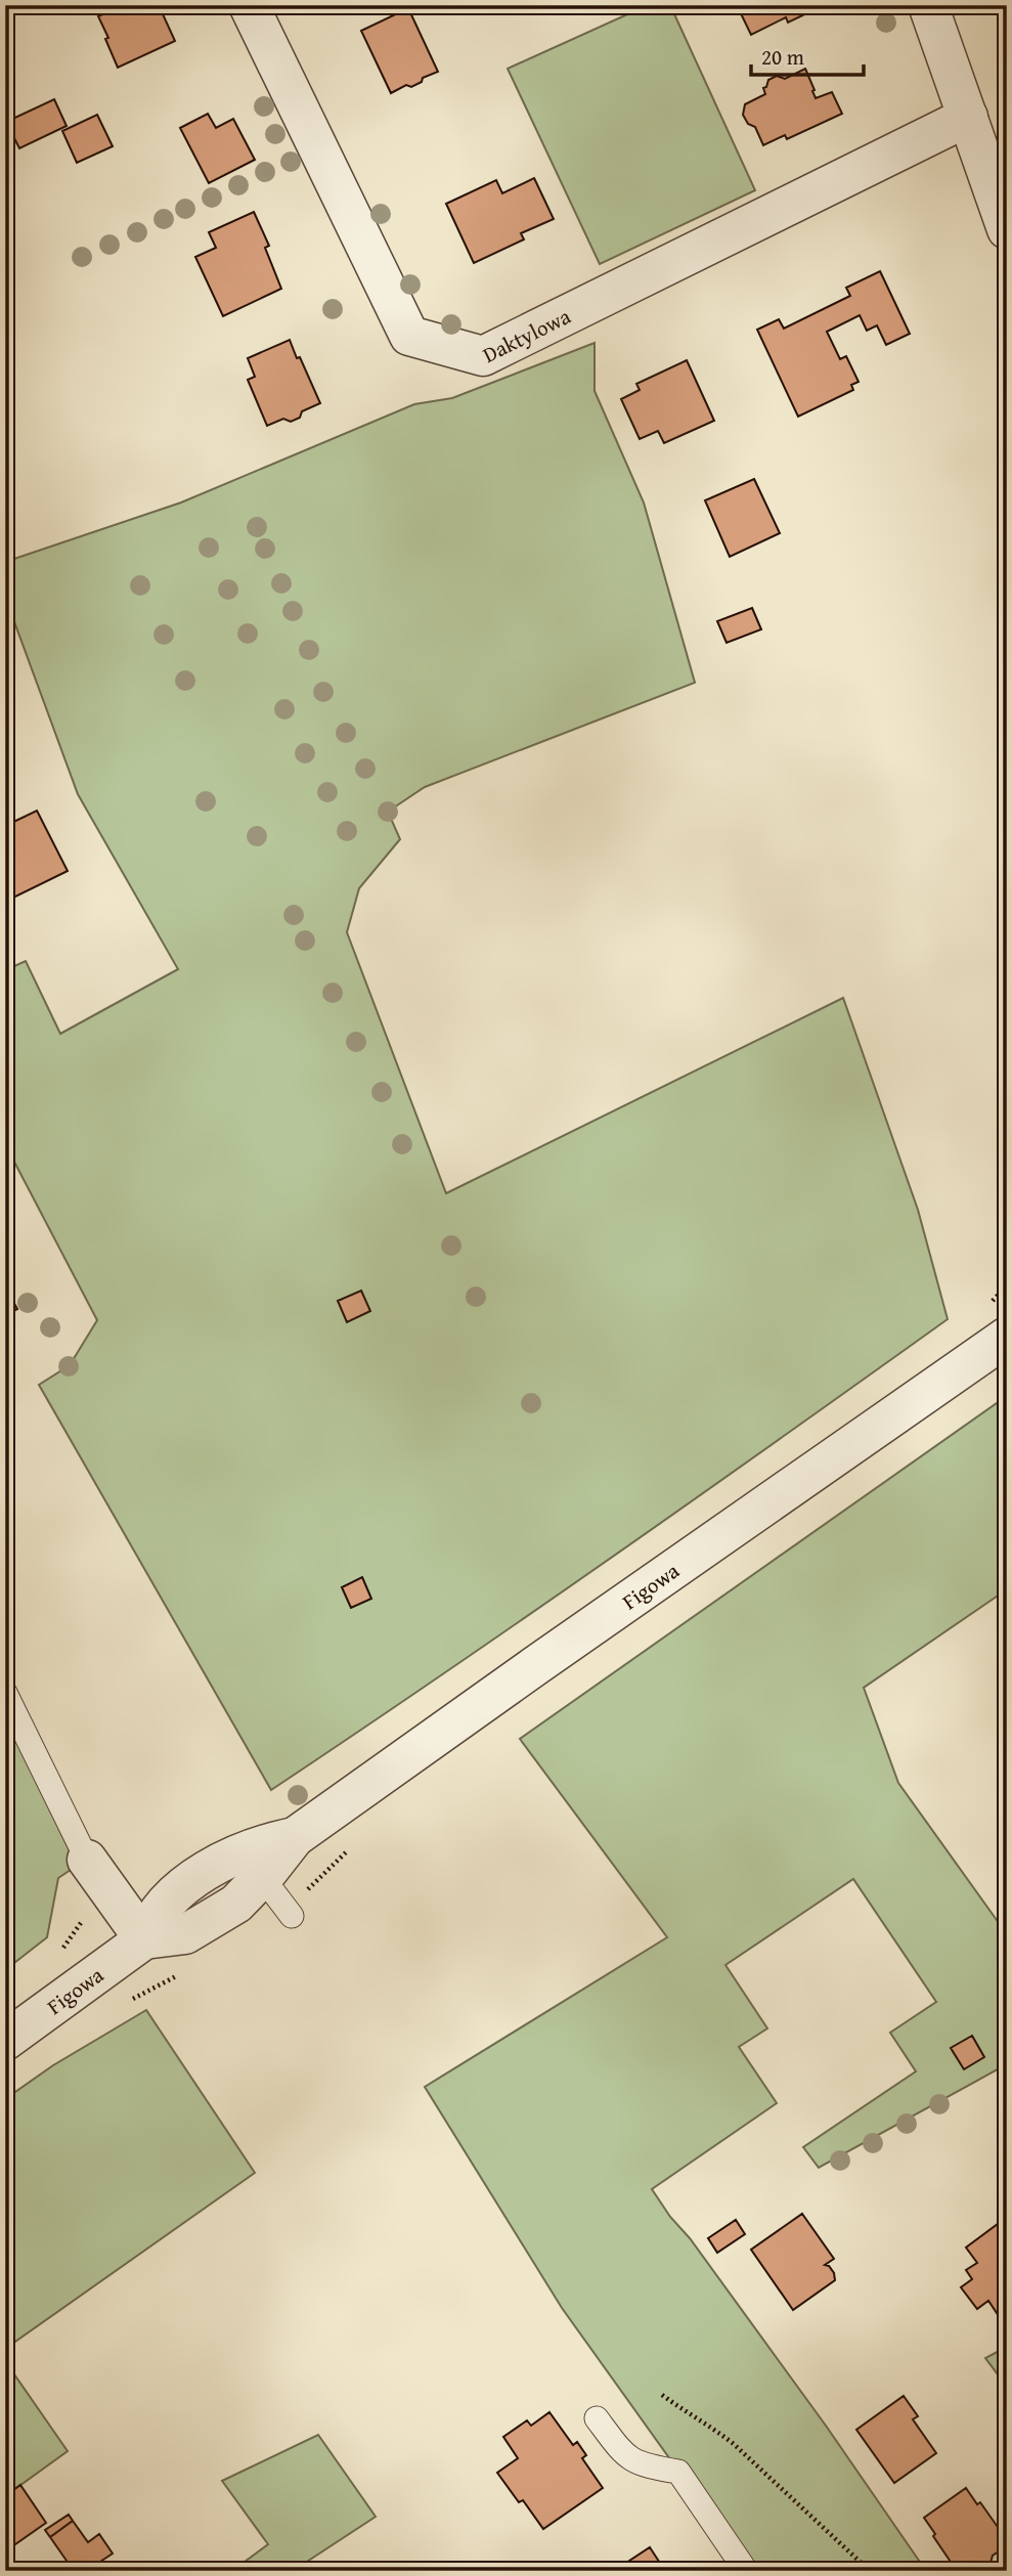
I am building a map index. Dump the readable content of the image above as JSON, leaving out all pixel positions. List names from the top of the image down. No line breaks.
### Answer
{"streets":{"street":["Daktylowa","Figowa"]},"scale_bar":"20 m"}
